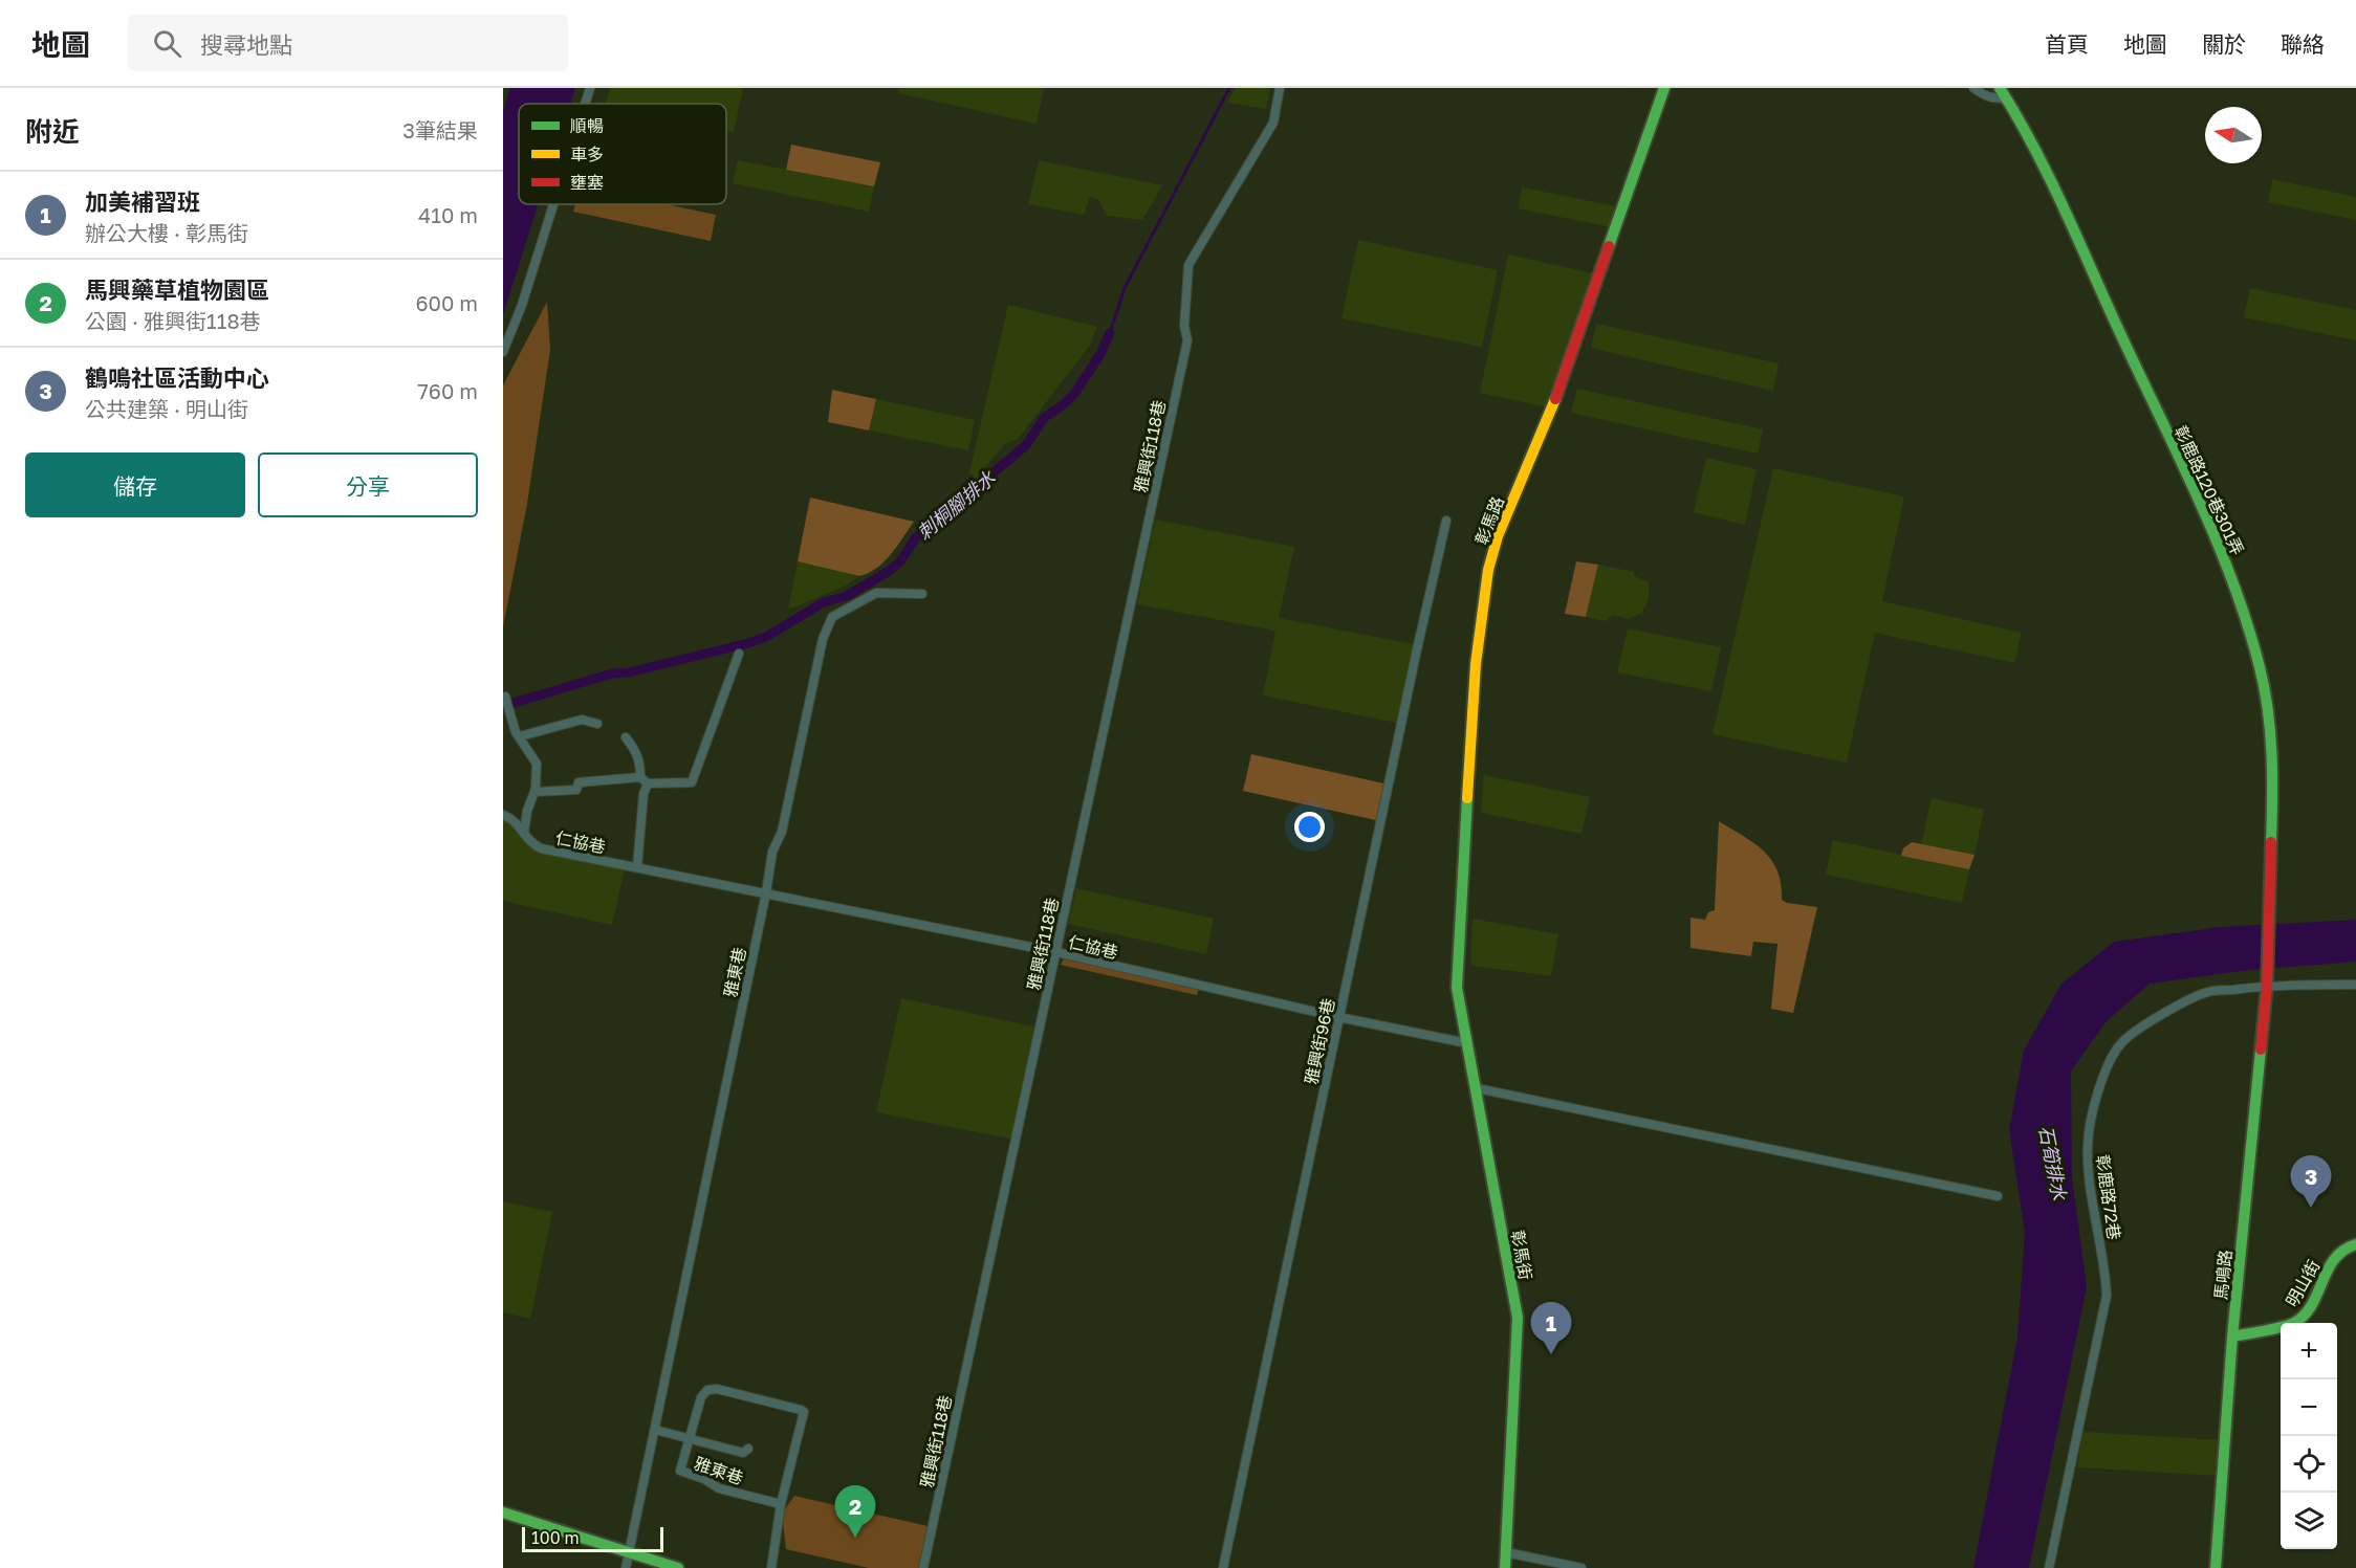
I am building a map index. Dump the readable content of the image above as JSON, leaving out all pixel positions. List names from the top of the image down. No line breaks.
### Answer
{"streets":{"street":["雅興街118巷","彰鹿路120巷301弄","彰馬路","仁協巷","雅東巷","雅興街96巷","彰鹿路72巷","彰馬街","馬鳴路","明山街"]},"crossings":[["雅興街118巷","仁協巷"],["彰鹿路120巷301弄","彰鹿路72巷"],["彰鹿路120巷301弄","馬鳴路"],["彰馬路","彰馬街"],["仁協巷","雅東巷"],["仁協巷","雅興街96巷"],["仁協巷","彰馬街"],["彰鹿路72巷","馬鳴路"],["馬鳴路","明山街"]],"water":["刺桐腳排水","石筍排水"],"legend":["順暢","車多","壅塞"],"scale_bar":"100 m","north":"left","page":{"header":"地圖","search":"搜尋地點","nav":["首頁","地圖","關於","聯絡"],"heading":["附近","3筆結果"],"list":[{"mark":"1","name":"加美補習班","note":"辦公大樓 · 彰馬街","value":"410 m"},{"mark":"2","name":"馬興藥草植物園區","note":"公園 · 雅興街118巷","value":"600 m"},{"mark":"3","name":"鶴鳴社區活動中心","note":"公共建築 · 明山街","value":"760 m"}],"buttons":["儲存","分享"],"pins":["3","1","2"],"map_buttons":["+","−"],"scale":"100 m"}}
